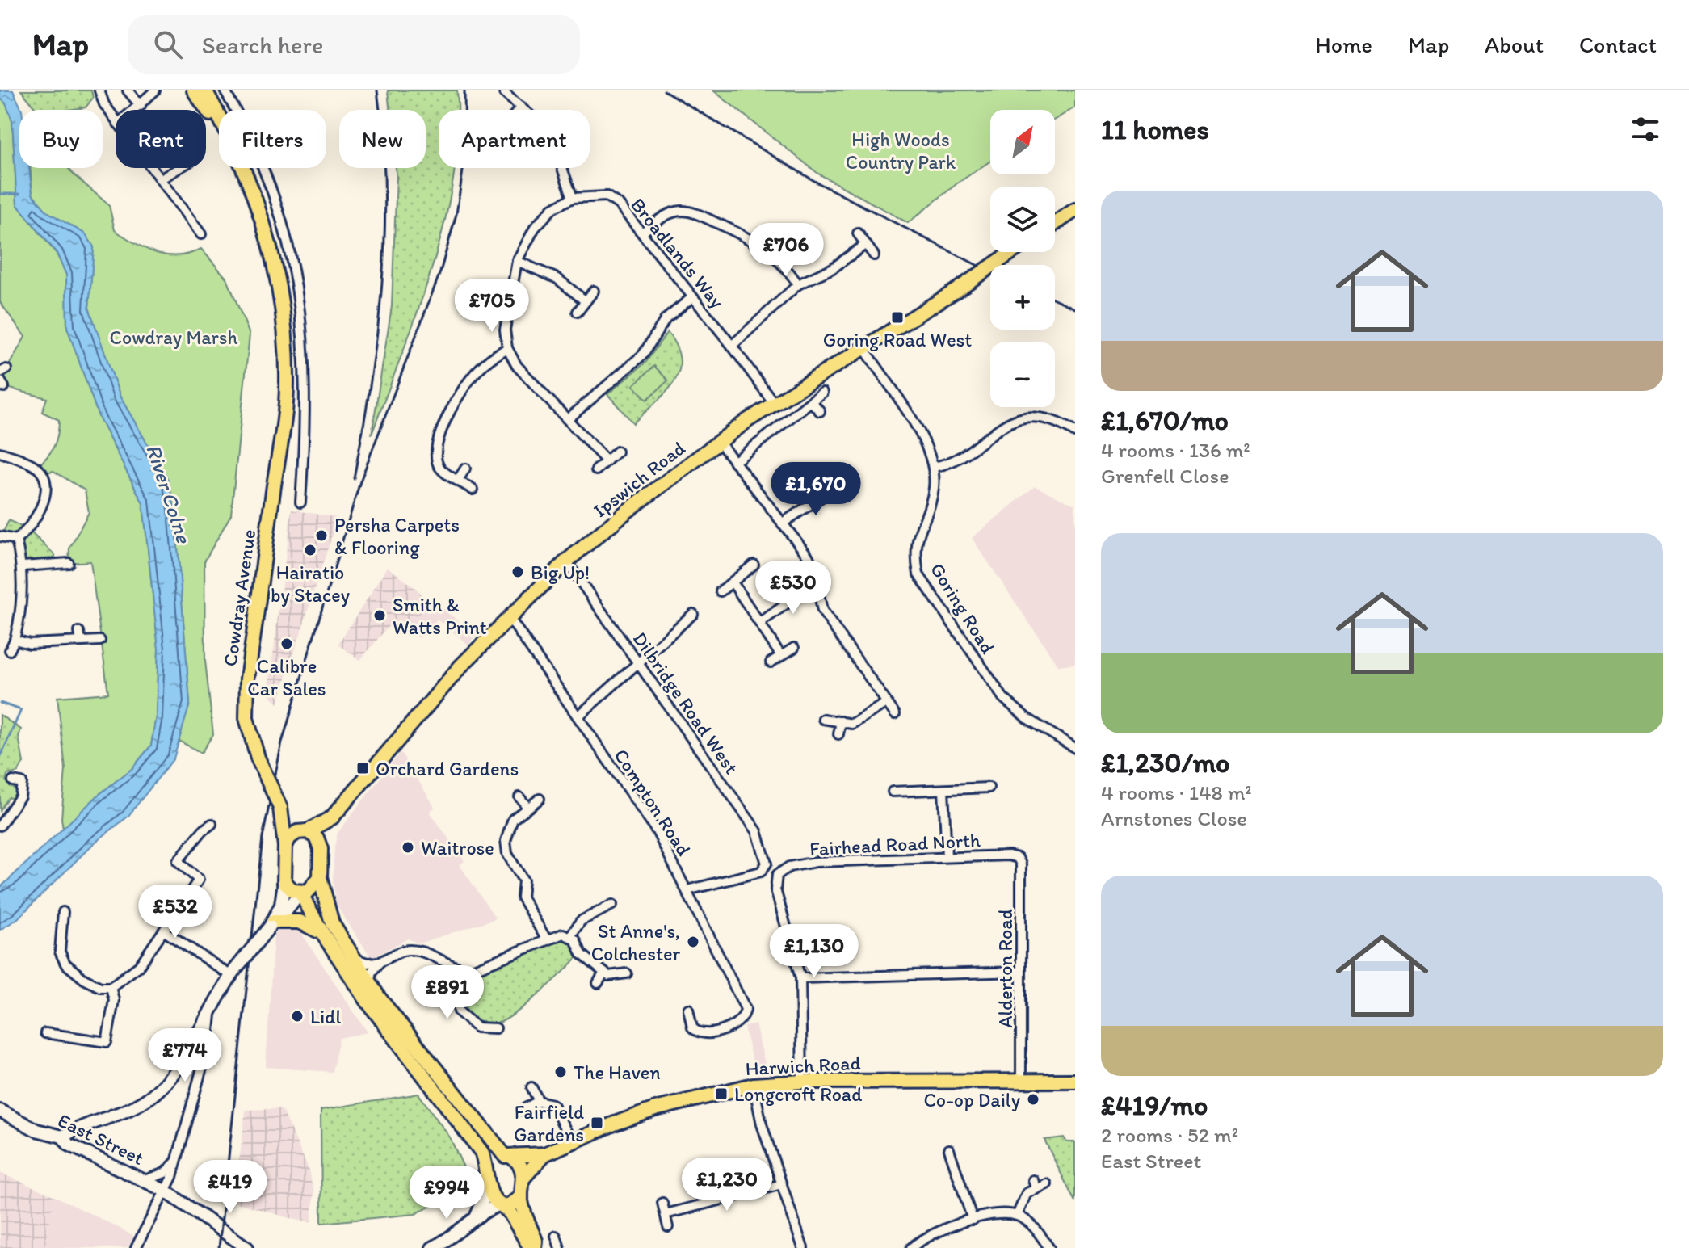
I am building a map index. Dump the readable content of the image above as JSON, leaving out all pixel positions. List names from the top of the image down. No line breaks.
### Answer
{"streets":{"main road":["Ipswich Road","Cowdray Avenue","Harwich Road"],"street":["Broadlands Way","Goring Road","Dilbridge Road West","Compton Road","Fairhead Road North","Alderton Road","East Street"]},"crossings":[["Broadlands Way","Ipswich Road"],["Ipswich Road","Cowdray Avenue"],["Ipswich Road","Goring Road"],["Ipswich Road","Dilbridge Road West"],["Ipswich Road","Compton Road"],["Dilbridge Road West","Compton Road"],["Fairhead Road North","Alderton Road"],["Alderton Road","Harwich Road"]],"water":["River Colne"],"parks":["High Woods Country Park","Cowdray Marsh"],"places":{"transit":["Goring Road West","Orchard Gardens","Longcroft Road","Fairfield Gardens"],"other":["Persha Carpets & Flooring","Hairatio by Stacey","Big Up!","Smith & Watts Print","Calibre Car Sales","Waitrose","St Anne's, Colchester","Lidl","The Haven","Co-op Daily"]},"north":"top right","page":{"header":"Map","search":"Search here","nav":["Home","Map","About","Contact"],"heading":"11 homes","map_buttons":["+","−"],"chip":["Buy","Rent","Filters","New","Apartment"],"list":[{"name":"£1,670/mo","note":"4 rooms · 136 m² · Grenfell Close"},{"name":"£1,230/mo","note":"4 rooms · 148 m² · Arnstones Close"},{"name":"£419/mo","note":"2 rooms · 52 m² · East Street"}],"price":["£706","£705","£1,670","£530","£532","£1,130","£891","£774","£1,230","£419","£994"]}}
